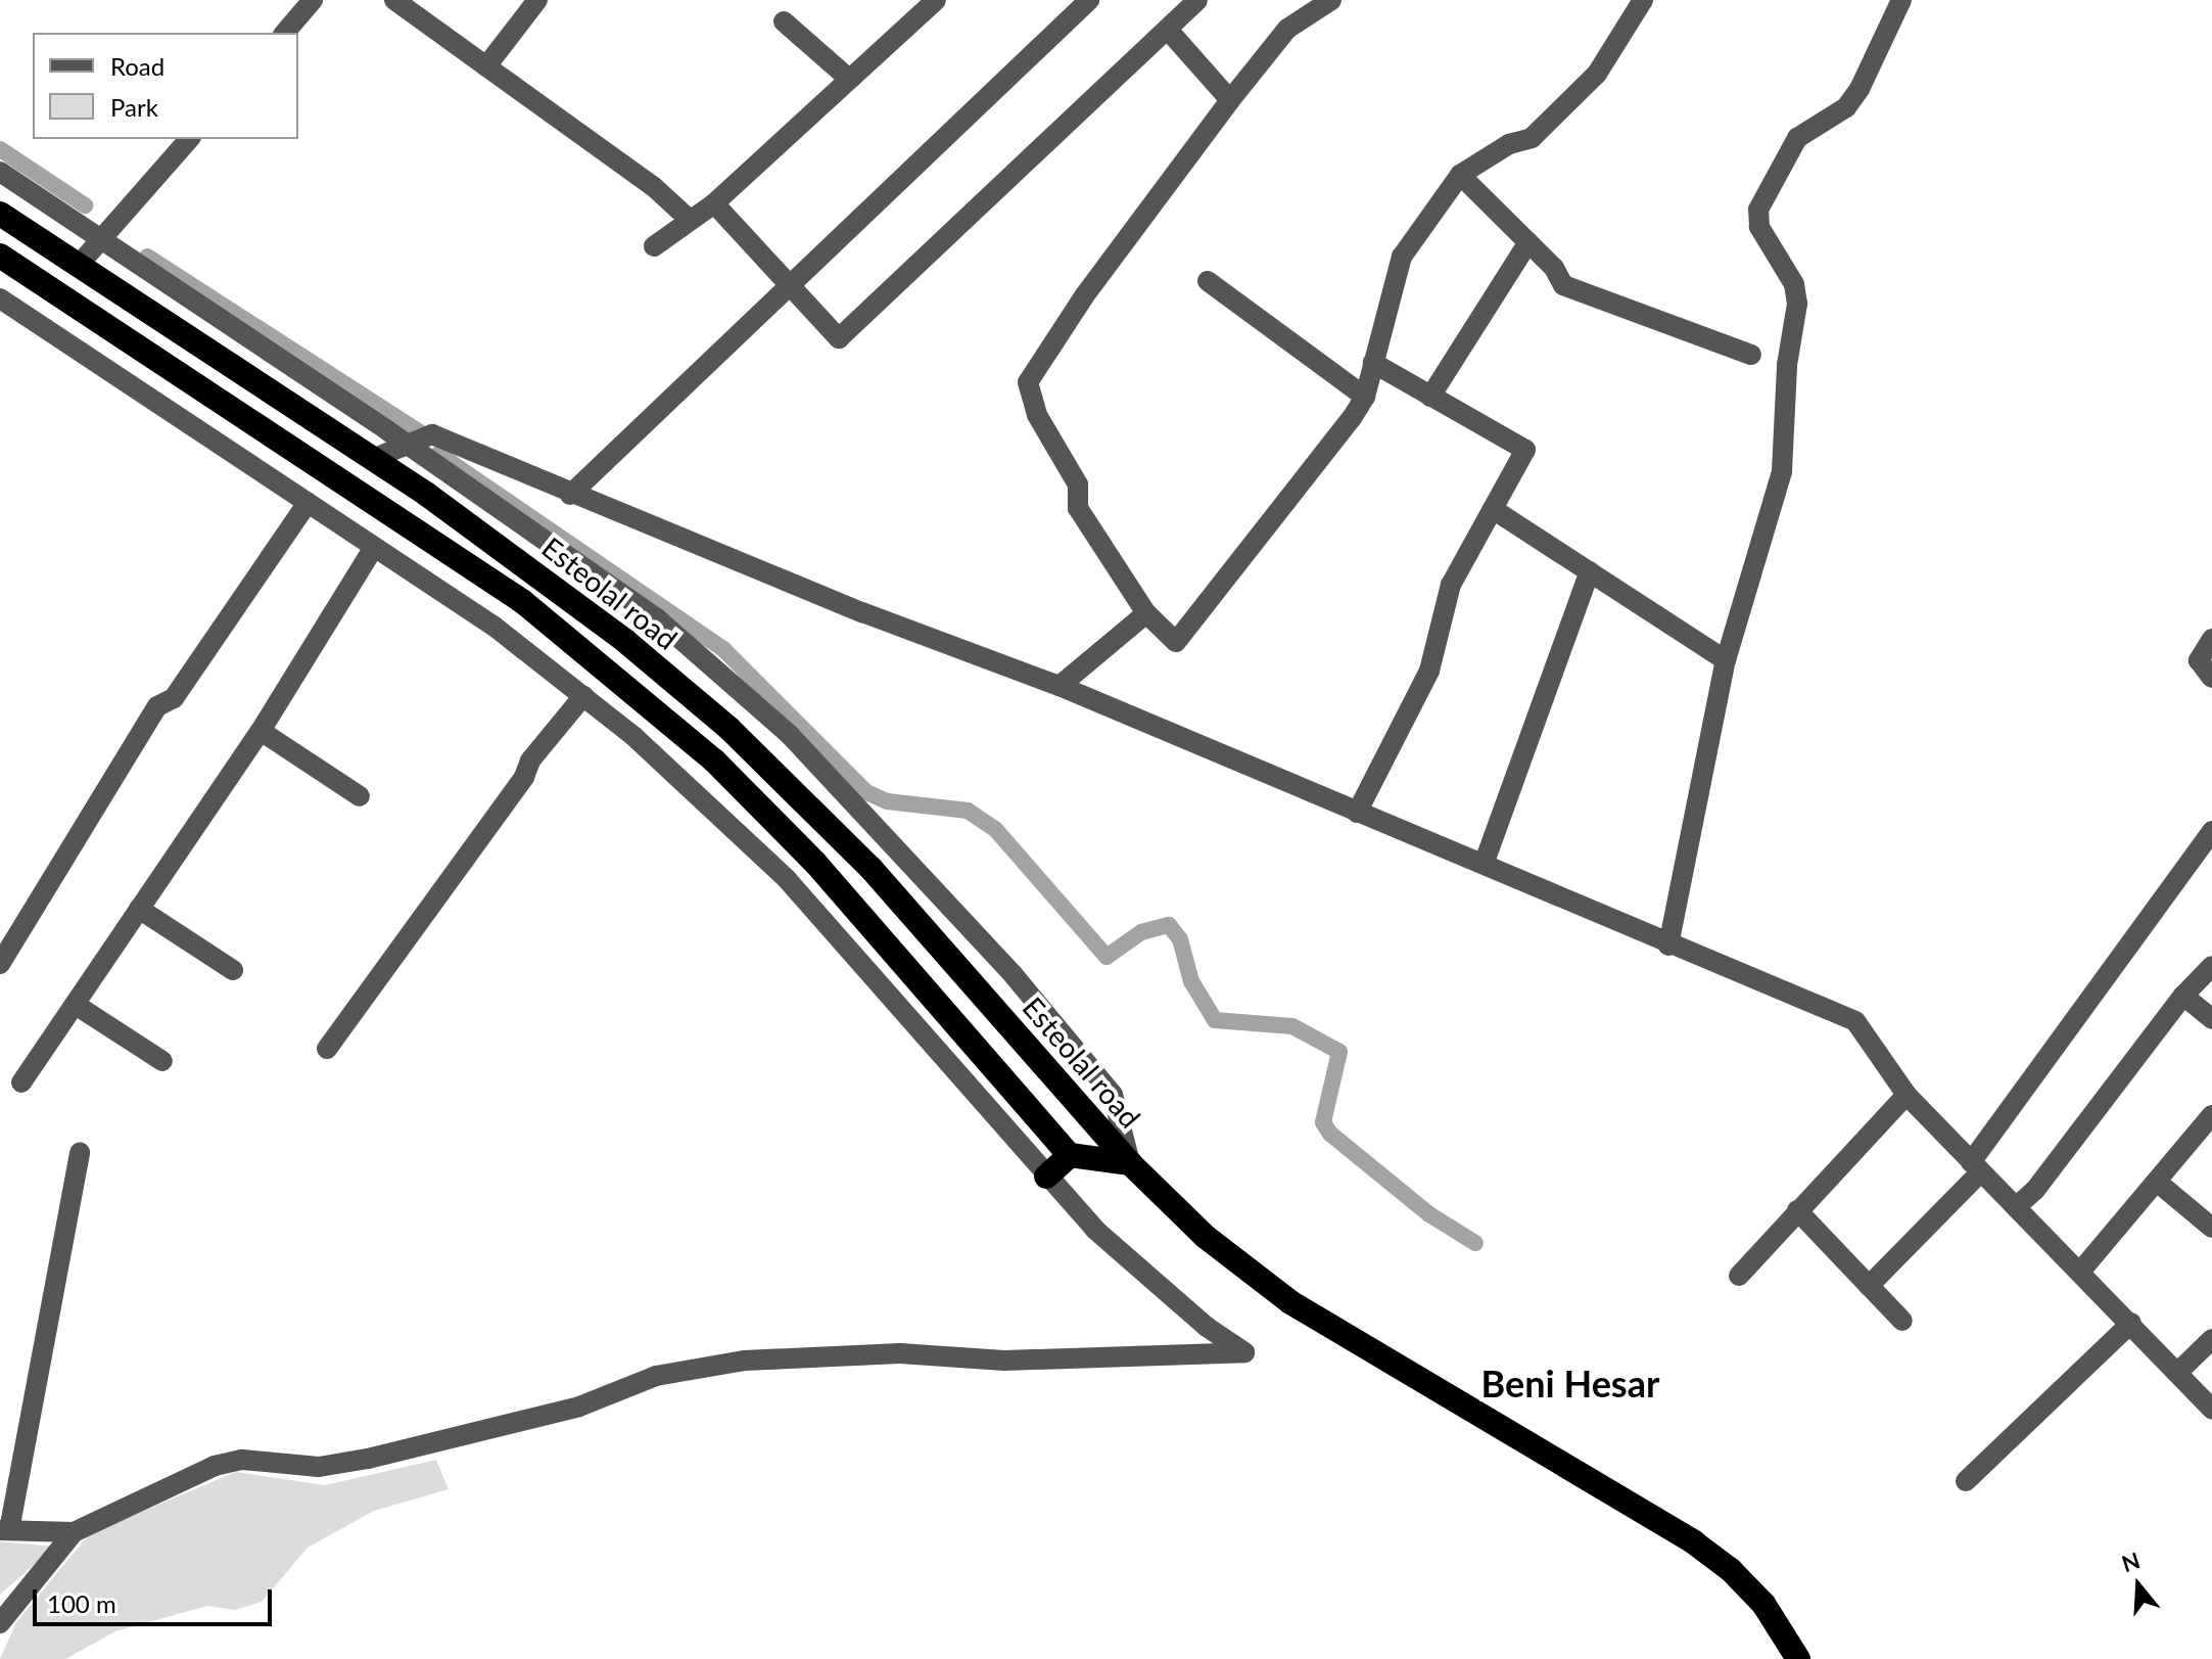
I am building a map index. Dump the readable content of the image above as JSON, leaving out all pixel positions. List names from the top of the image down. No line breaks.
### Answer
{"streets":{"highway":["Esteolal road"]},"districts":["Beni Hesar"],"legend":["Road","Park"],"scale_bar":"100 m","north":"top"}
